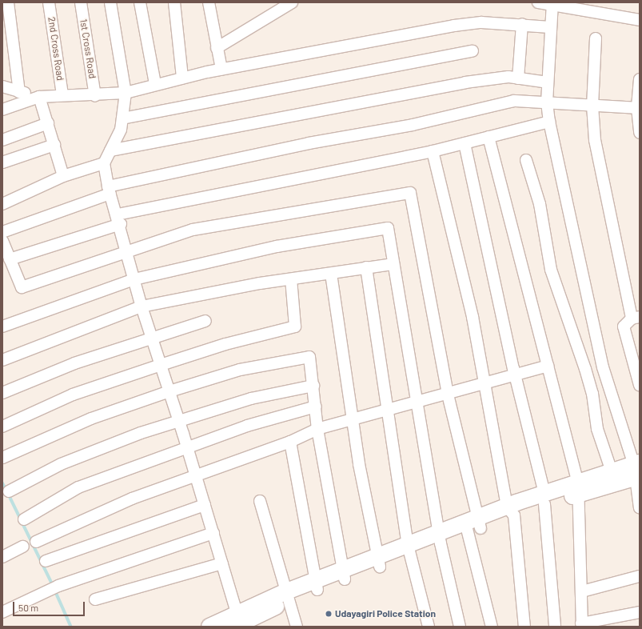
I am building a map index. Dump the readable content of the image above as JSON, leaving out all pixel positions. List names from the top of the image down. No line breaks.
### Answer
{"streets":{"street":["2nd Cross Road","1st Cross Road"]},"places":["Udayagiri Police Station"],"scale_bar":"50 m"}
